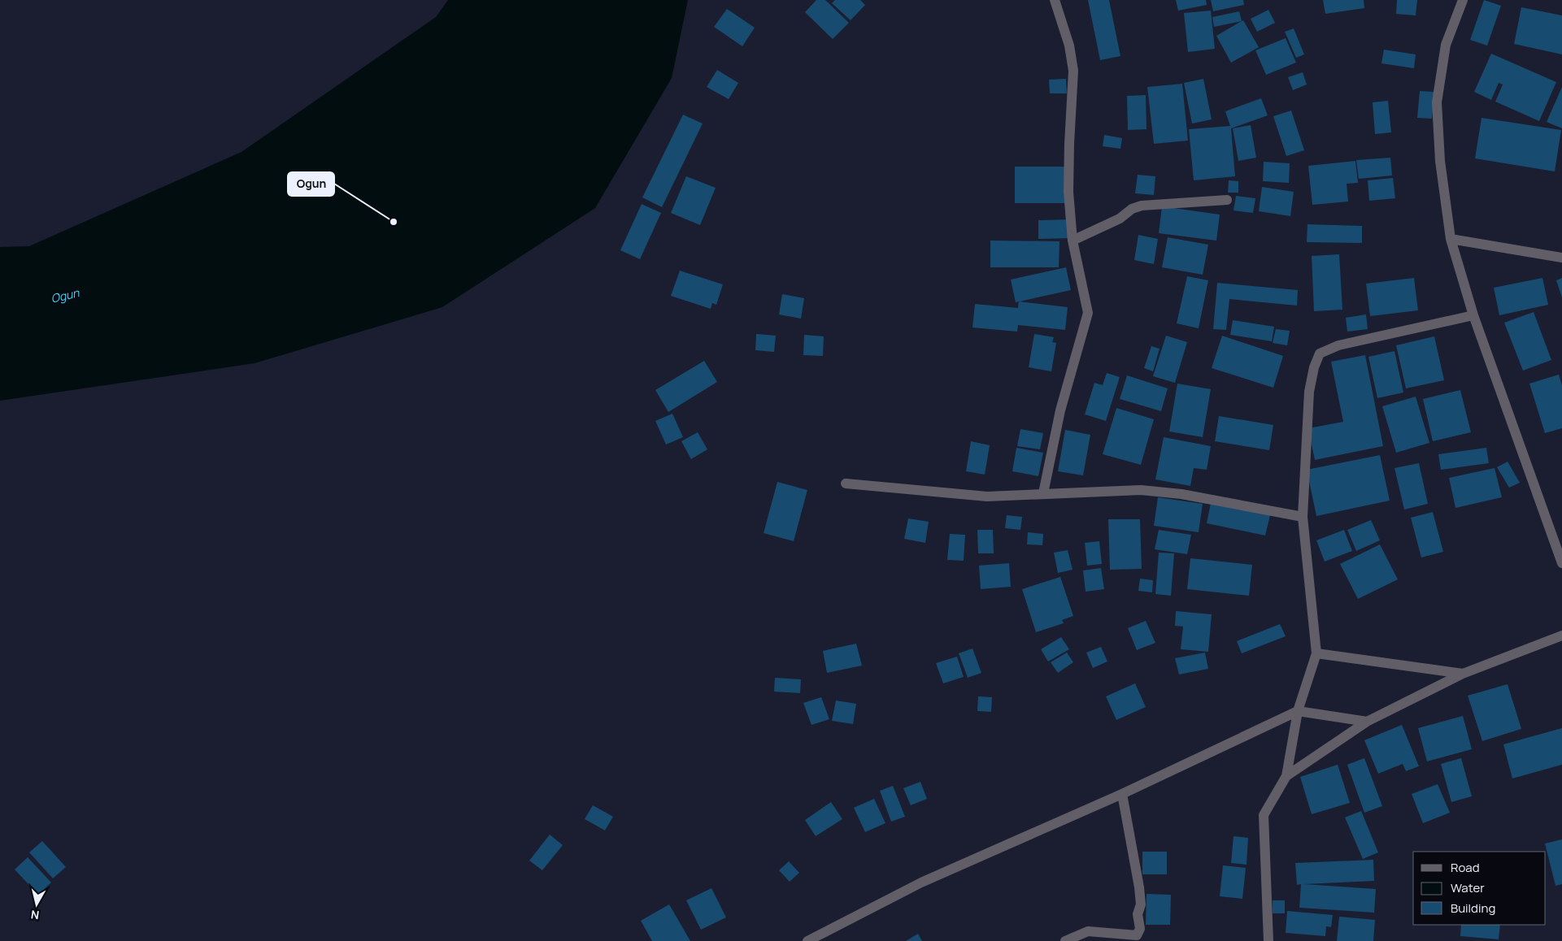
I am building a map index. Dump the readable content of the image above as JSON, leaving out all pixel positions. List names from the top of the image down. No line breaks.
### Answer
{"water":["Ogun"],"places":["Ogun"],"legend":["Road","Water","Building"],"north":"bottom"}
